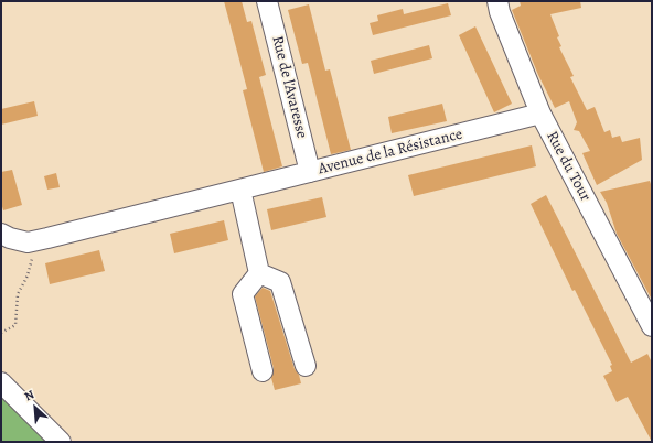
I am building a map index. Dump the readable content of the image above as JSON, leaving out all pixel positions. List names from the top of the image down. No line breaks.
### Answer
{"streets":{"street":["Rue de l'Avaresse","Avenue de la Résistance","Rue du Tour"]},"crossings":[["Rue de l'Avaresse","Avenue de la Résistance"],["Avenue de la Résistance","Rue du Tour"]],"north":"top left"}
